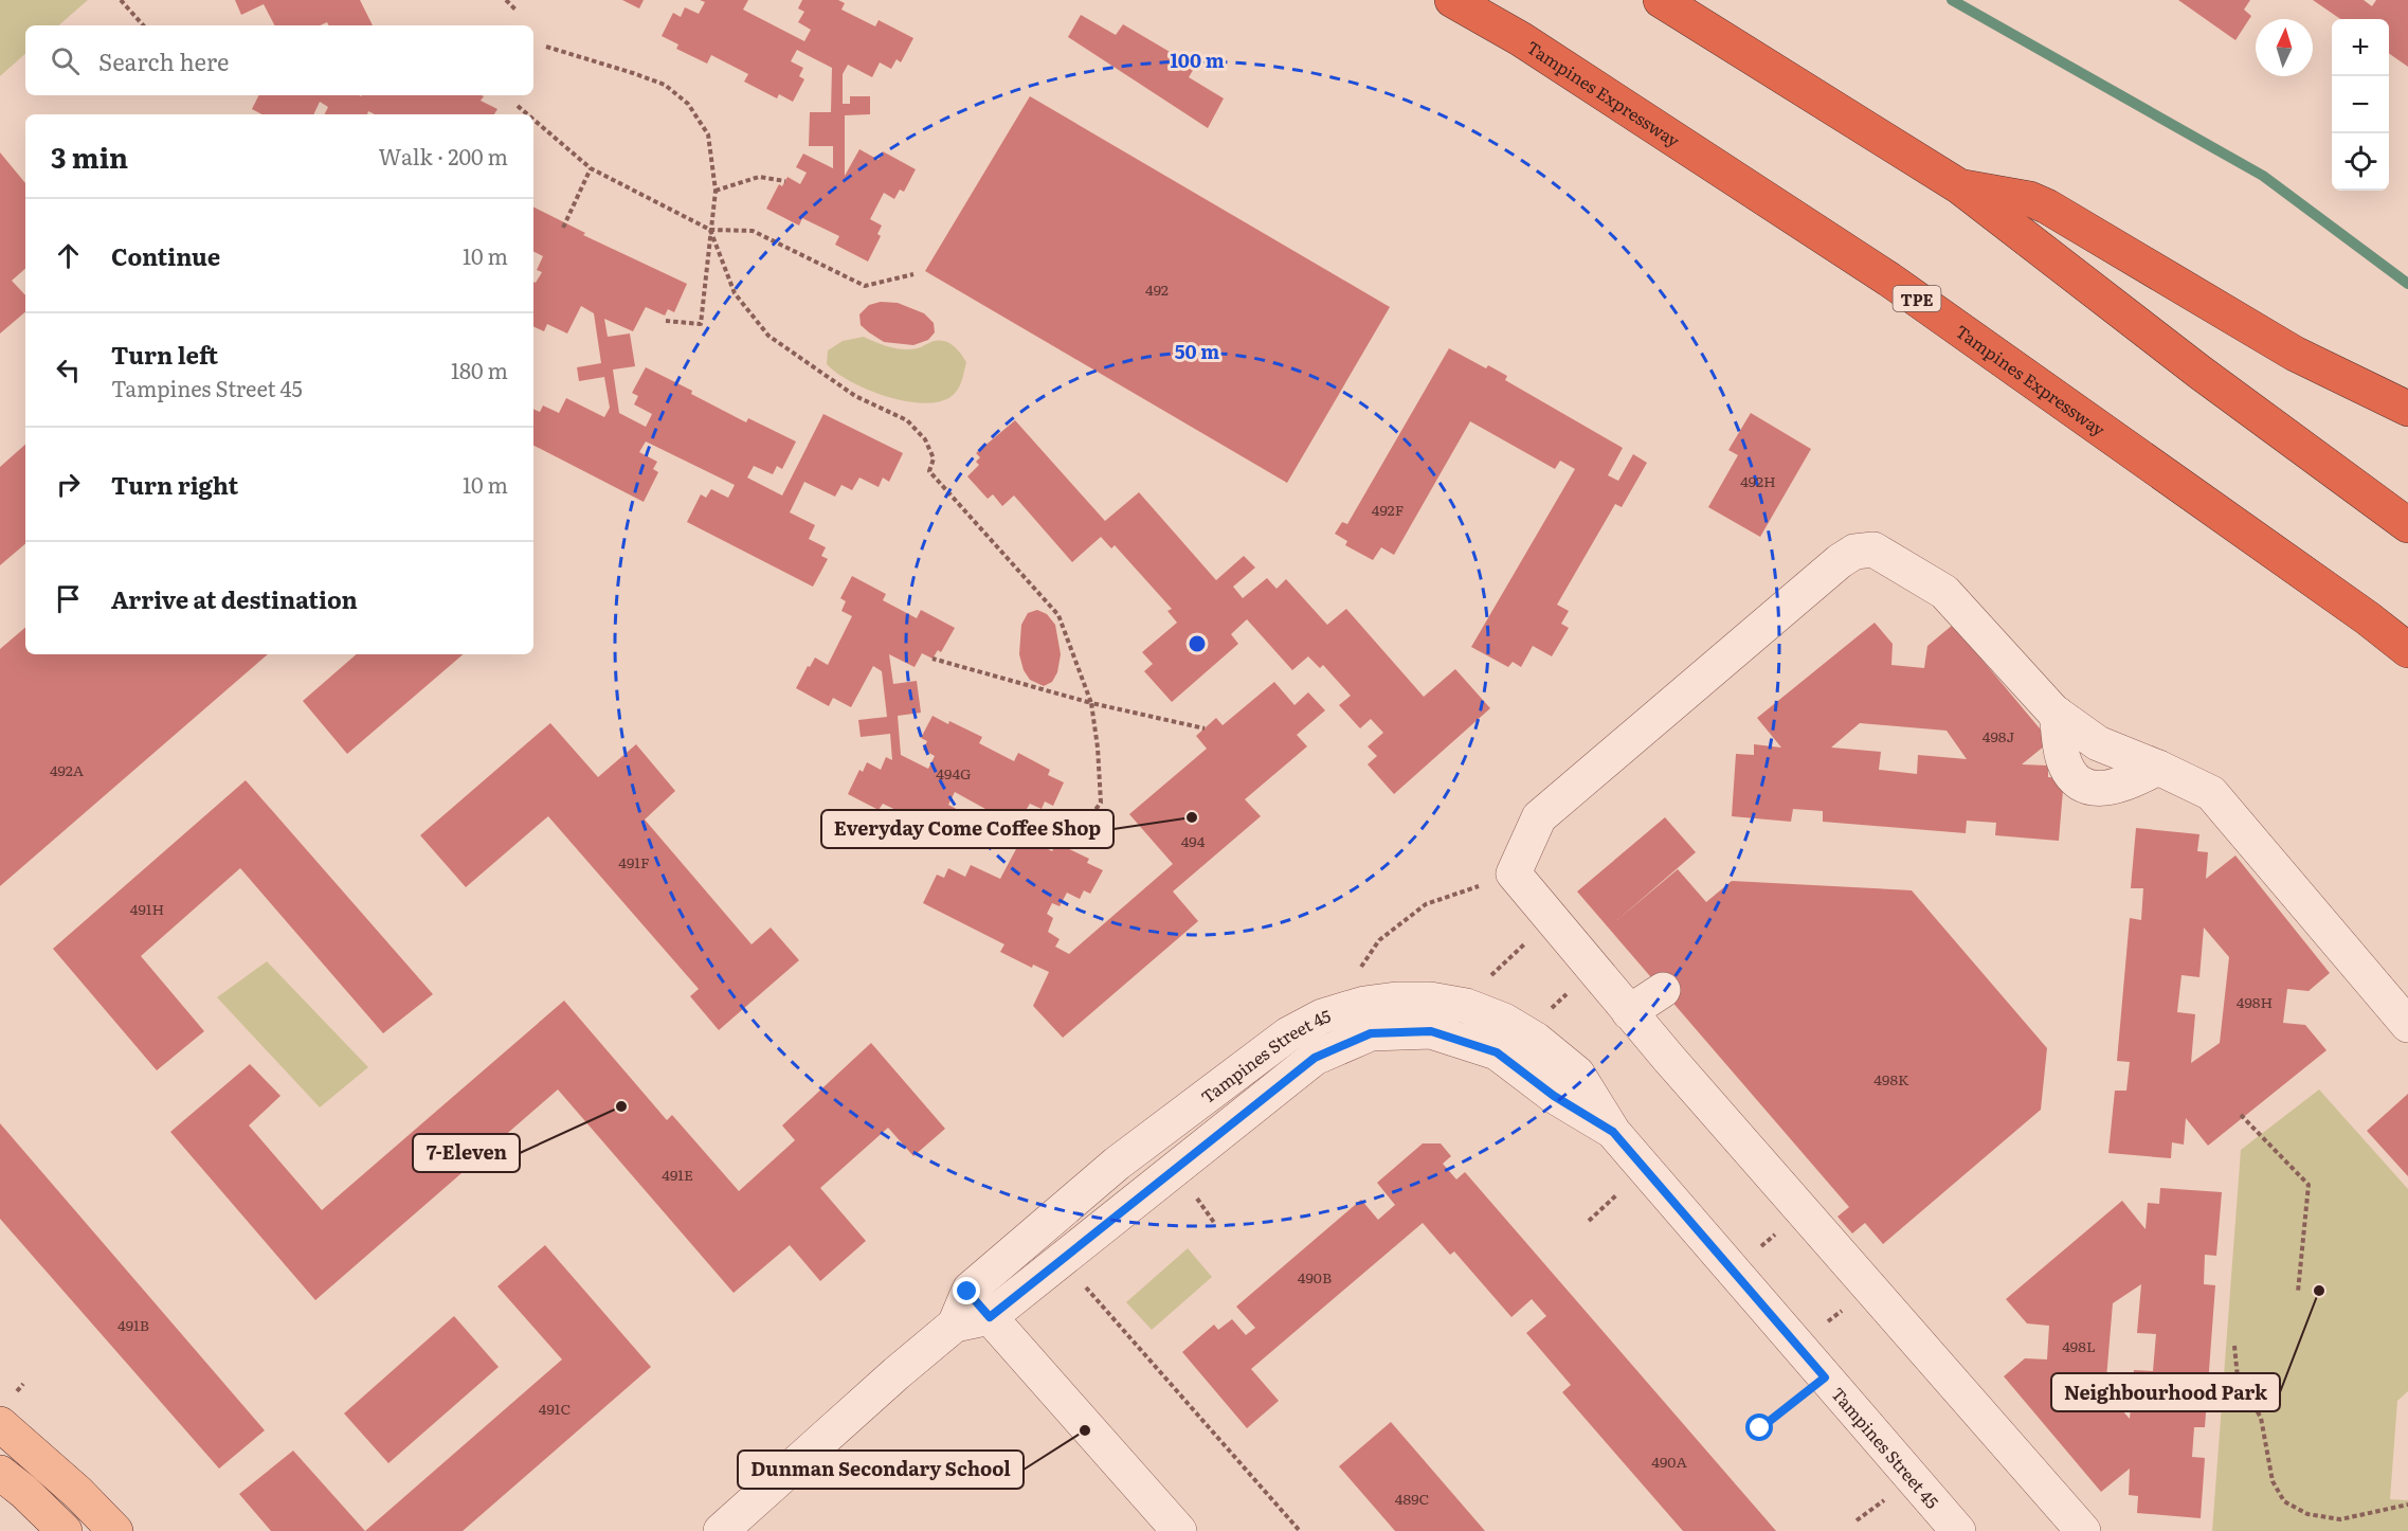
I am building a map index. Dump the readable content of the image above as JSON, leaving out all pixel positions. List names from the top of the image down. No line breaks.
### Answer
{"streets":{"highway":["Tampines Expressway","TPE"],"street":["Tampines Street 45"]},"places":["Everyday Come Coffee Shop","7-Eleven","Neighbourhood Park","Dunman Secondary School"],"house_numbers":["492","492H","492F","498J","492A","494G","494","491F","491H","498H","498K","491E","490B","491B","498L","491C","490A","489C"],"north":"top","page":{"map_buttons":["+","−"],"search":"Search here","heading":["3 min","Walk · 200 m"],"list":[["Continue","10 m"],["Turn left","Tampines Street 45","180 m"],["Turn right","10 m"],"Arrive at destination"]},"rings":["100 m","50 m"]}
